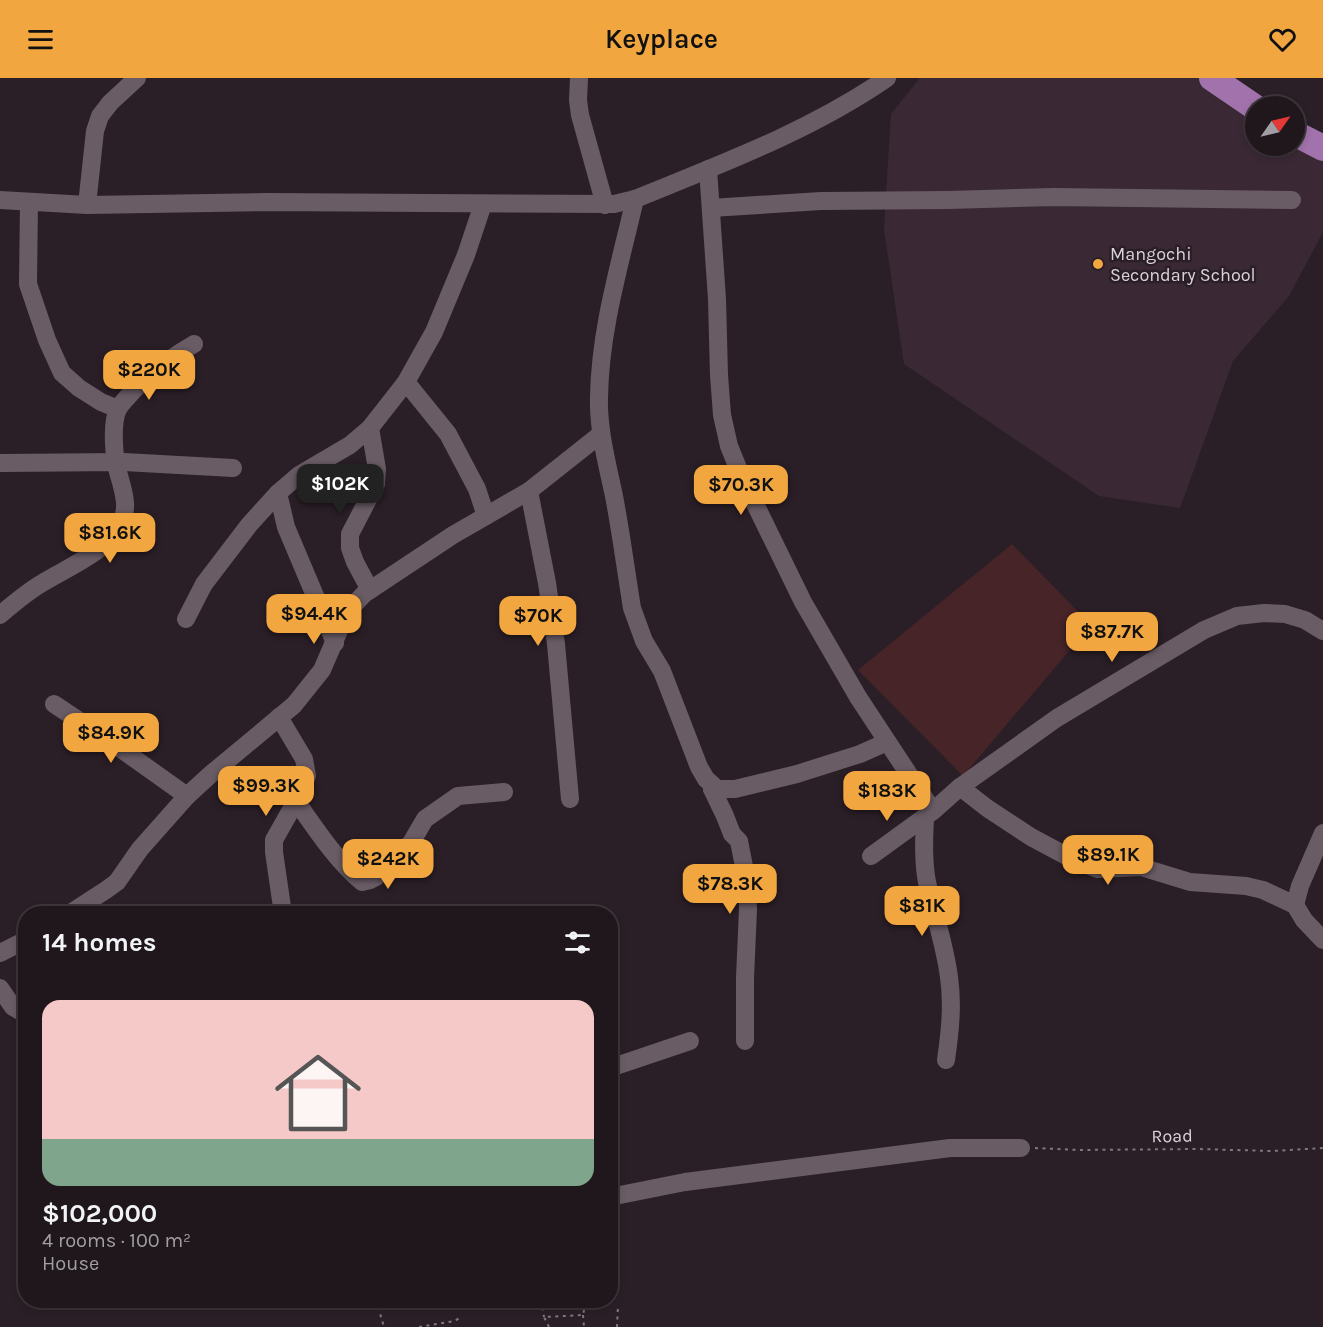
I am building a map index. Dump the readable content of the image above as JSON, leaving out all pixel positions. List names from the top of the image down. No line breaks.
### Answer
{"streets":{"path":["Road"]},"places":["Mangochi Secondary School"],"north":"top right","page":{"header":"Keyplace","price":["$220K","$102K","$70.3K","$81.6K","$94.4K","$70K","$87.7K","$84.9K","$99.3K","$183K","$89.1K","$242K","$78.3K","$81K"],"heading":"14 homes","list":[{"name":"$102,000","note":"4 rooms · 100 m² · House"}]}}
